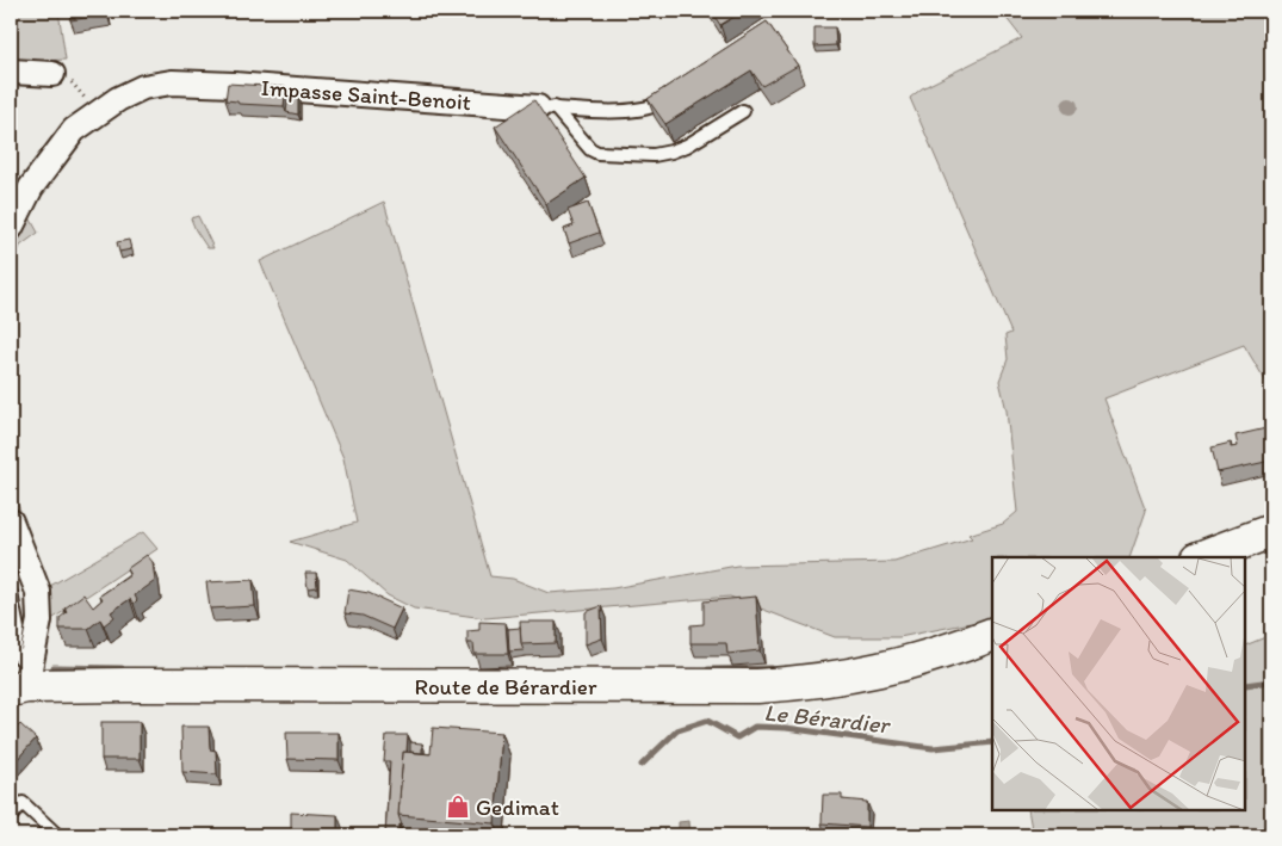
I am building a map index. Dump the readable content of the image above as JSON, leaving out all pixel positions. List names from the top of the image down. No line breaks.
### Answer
{"streets":{"main road":["Route de Bérardier"],"street":["Impasse Saint-Benoit"]},"water":["Le Bérardier"],"places":{"shop":["Gedimat"]}}
